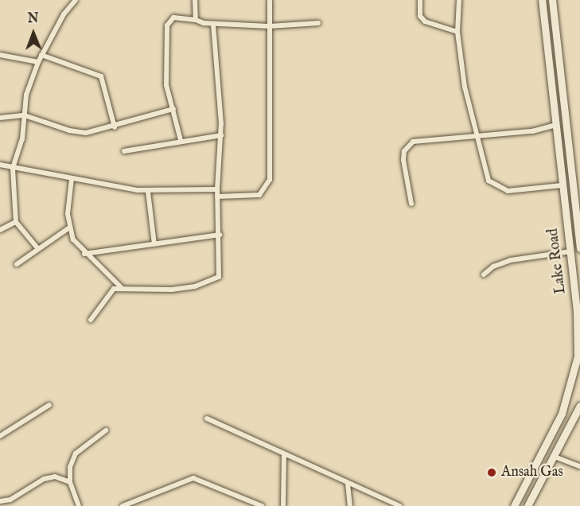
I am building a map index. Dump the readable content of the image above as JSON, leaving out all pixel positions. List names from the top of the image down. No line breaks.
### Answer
{"streets":{"main road":["Lake Road"]},"places":["Ansah Gas"],"north":"top"}
